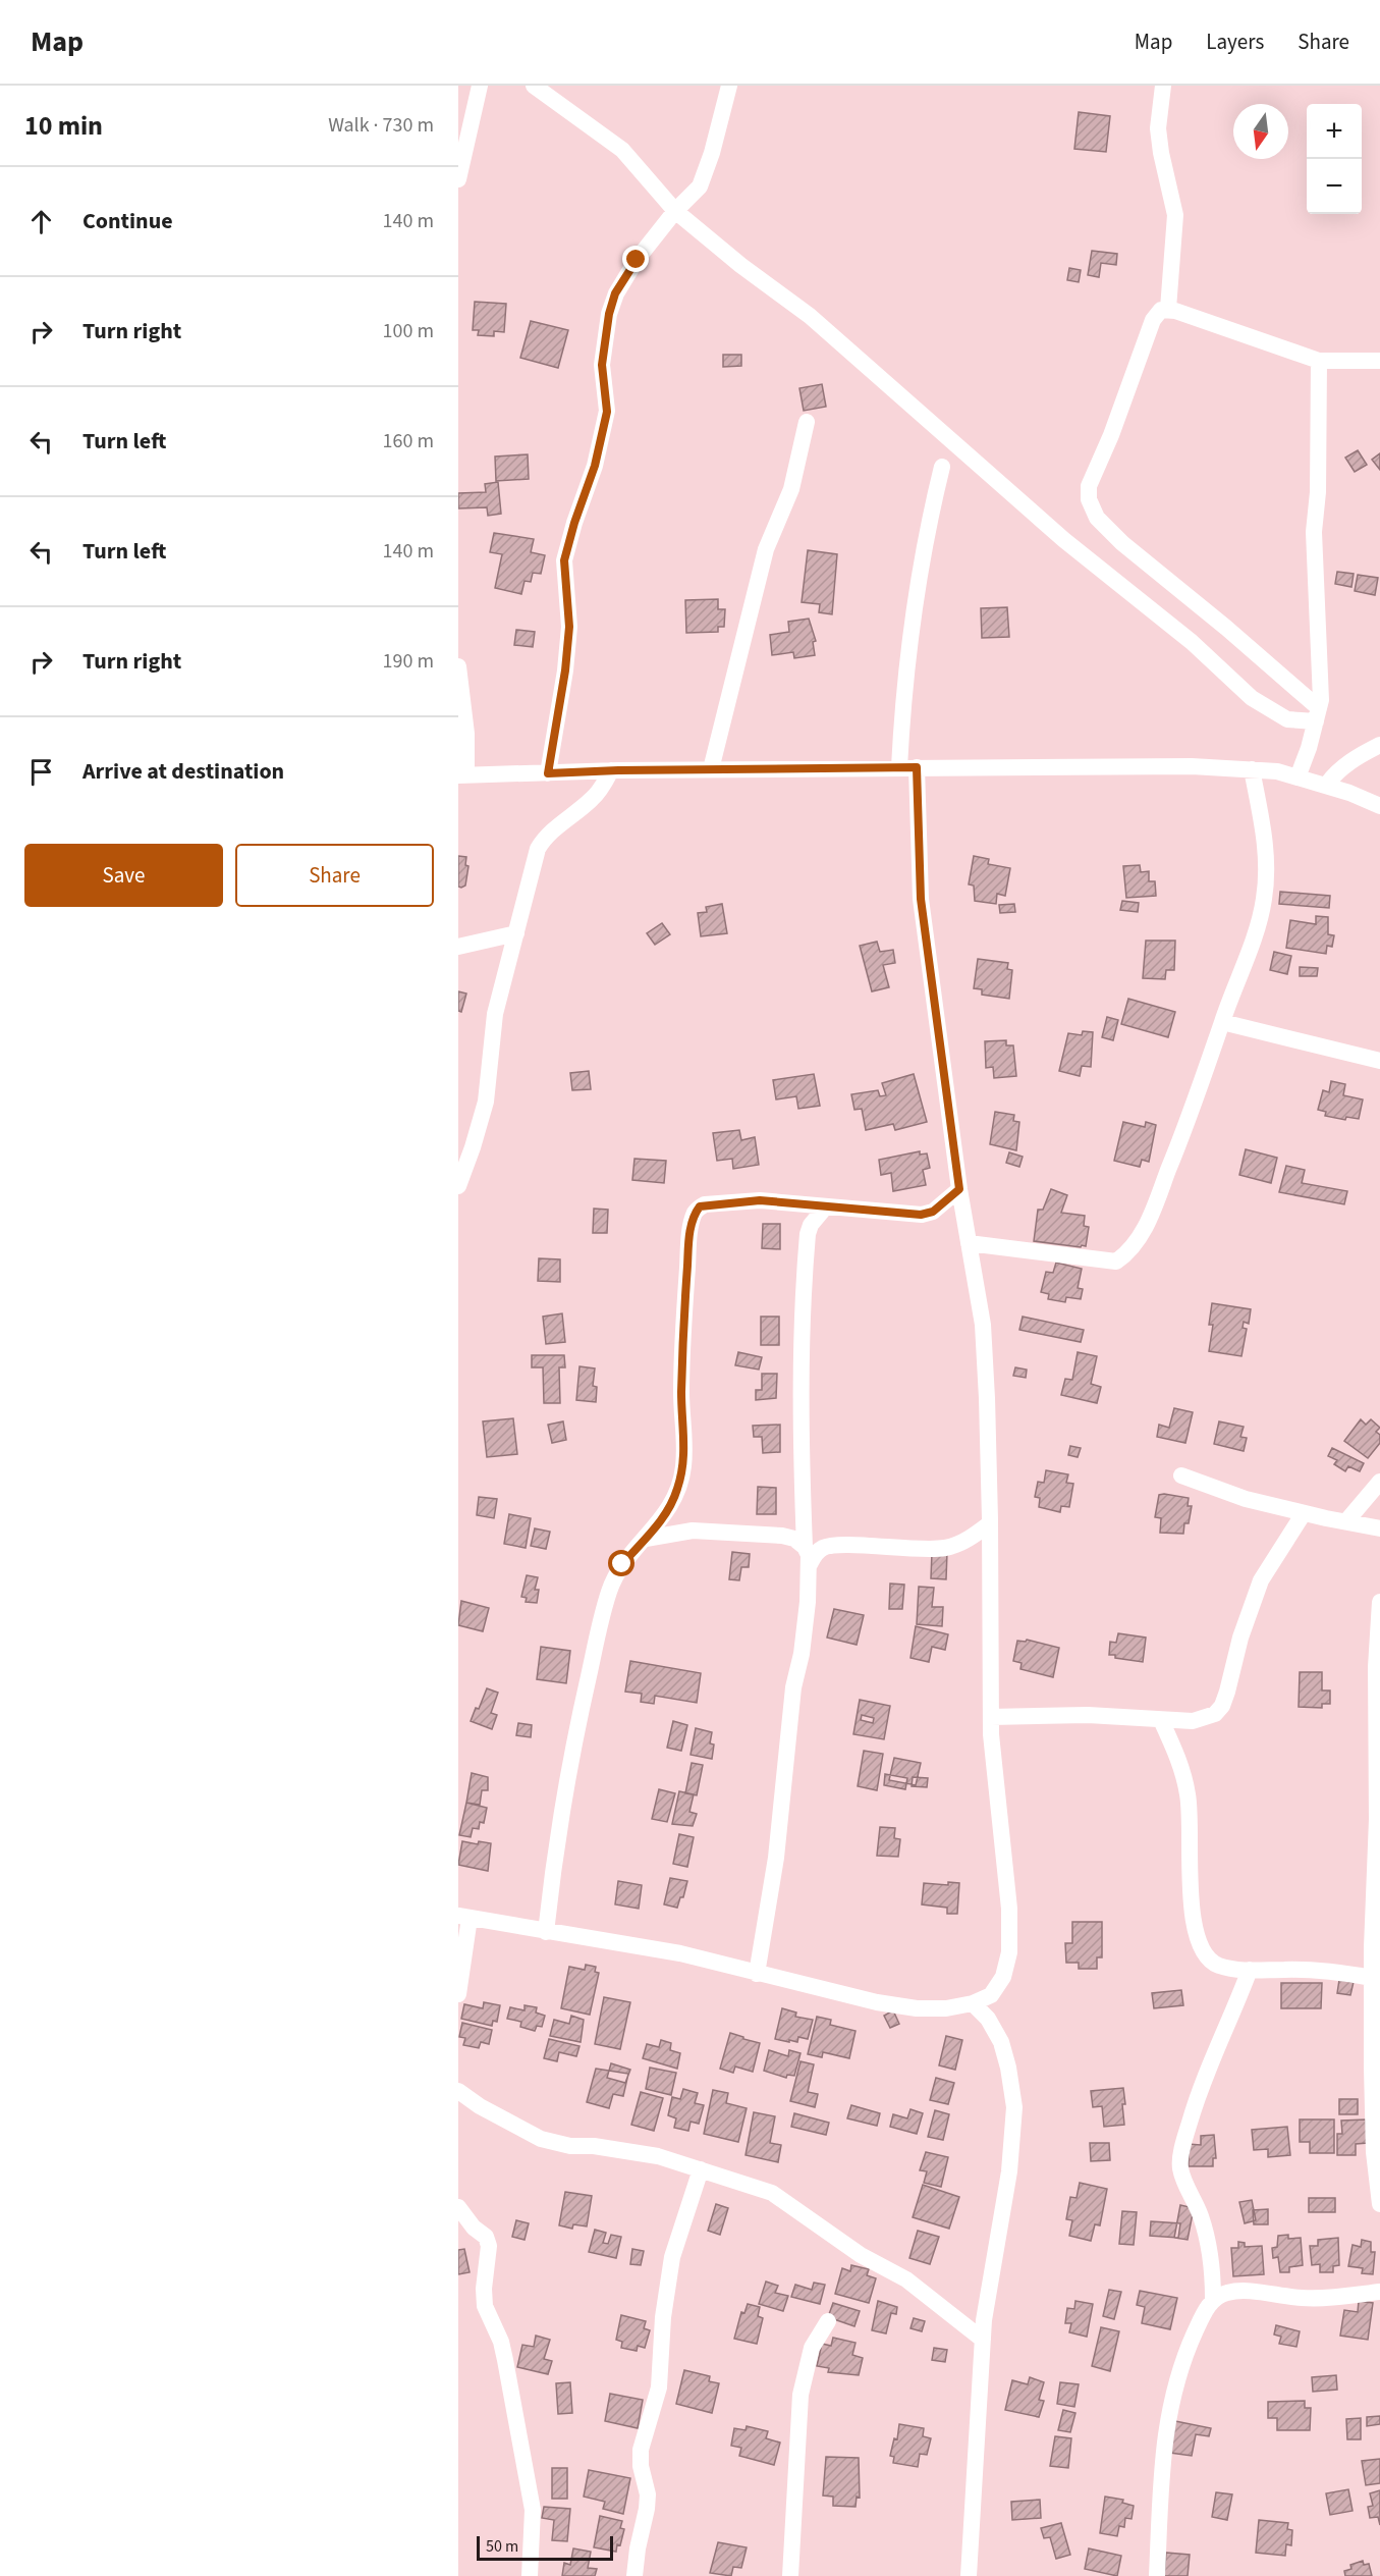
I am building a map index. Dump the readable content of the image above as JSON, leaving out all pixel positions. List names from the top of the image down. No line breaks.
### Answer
{"scale_bar":"50 m","north":"bottom","page":{"header":"Map","nav":["Map","Layers","Share"],"heading":["10 min","Walk · 730 m"],"map_buttons":["+","−"],"list":[["Continue","140 m"],["Turn right","100 m"],["Turn left","160 m"],["Turn left","140 m"],["Turn right","190 m"],"Arrive at destination"],"buttons":["Save","Share"],"scale":"50 m"}}
